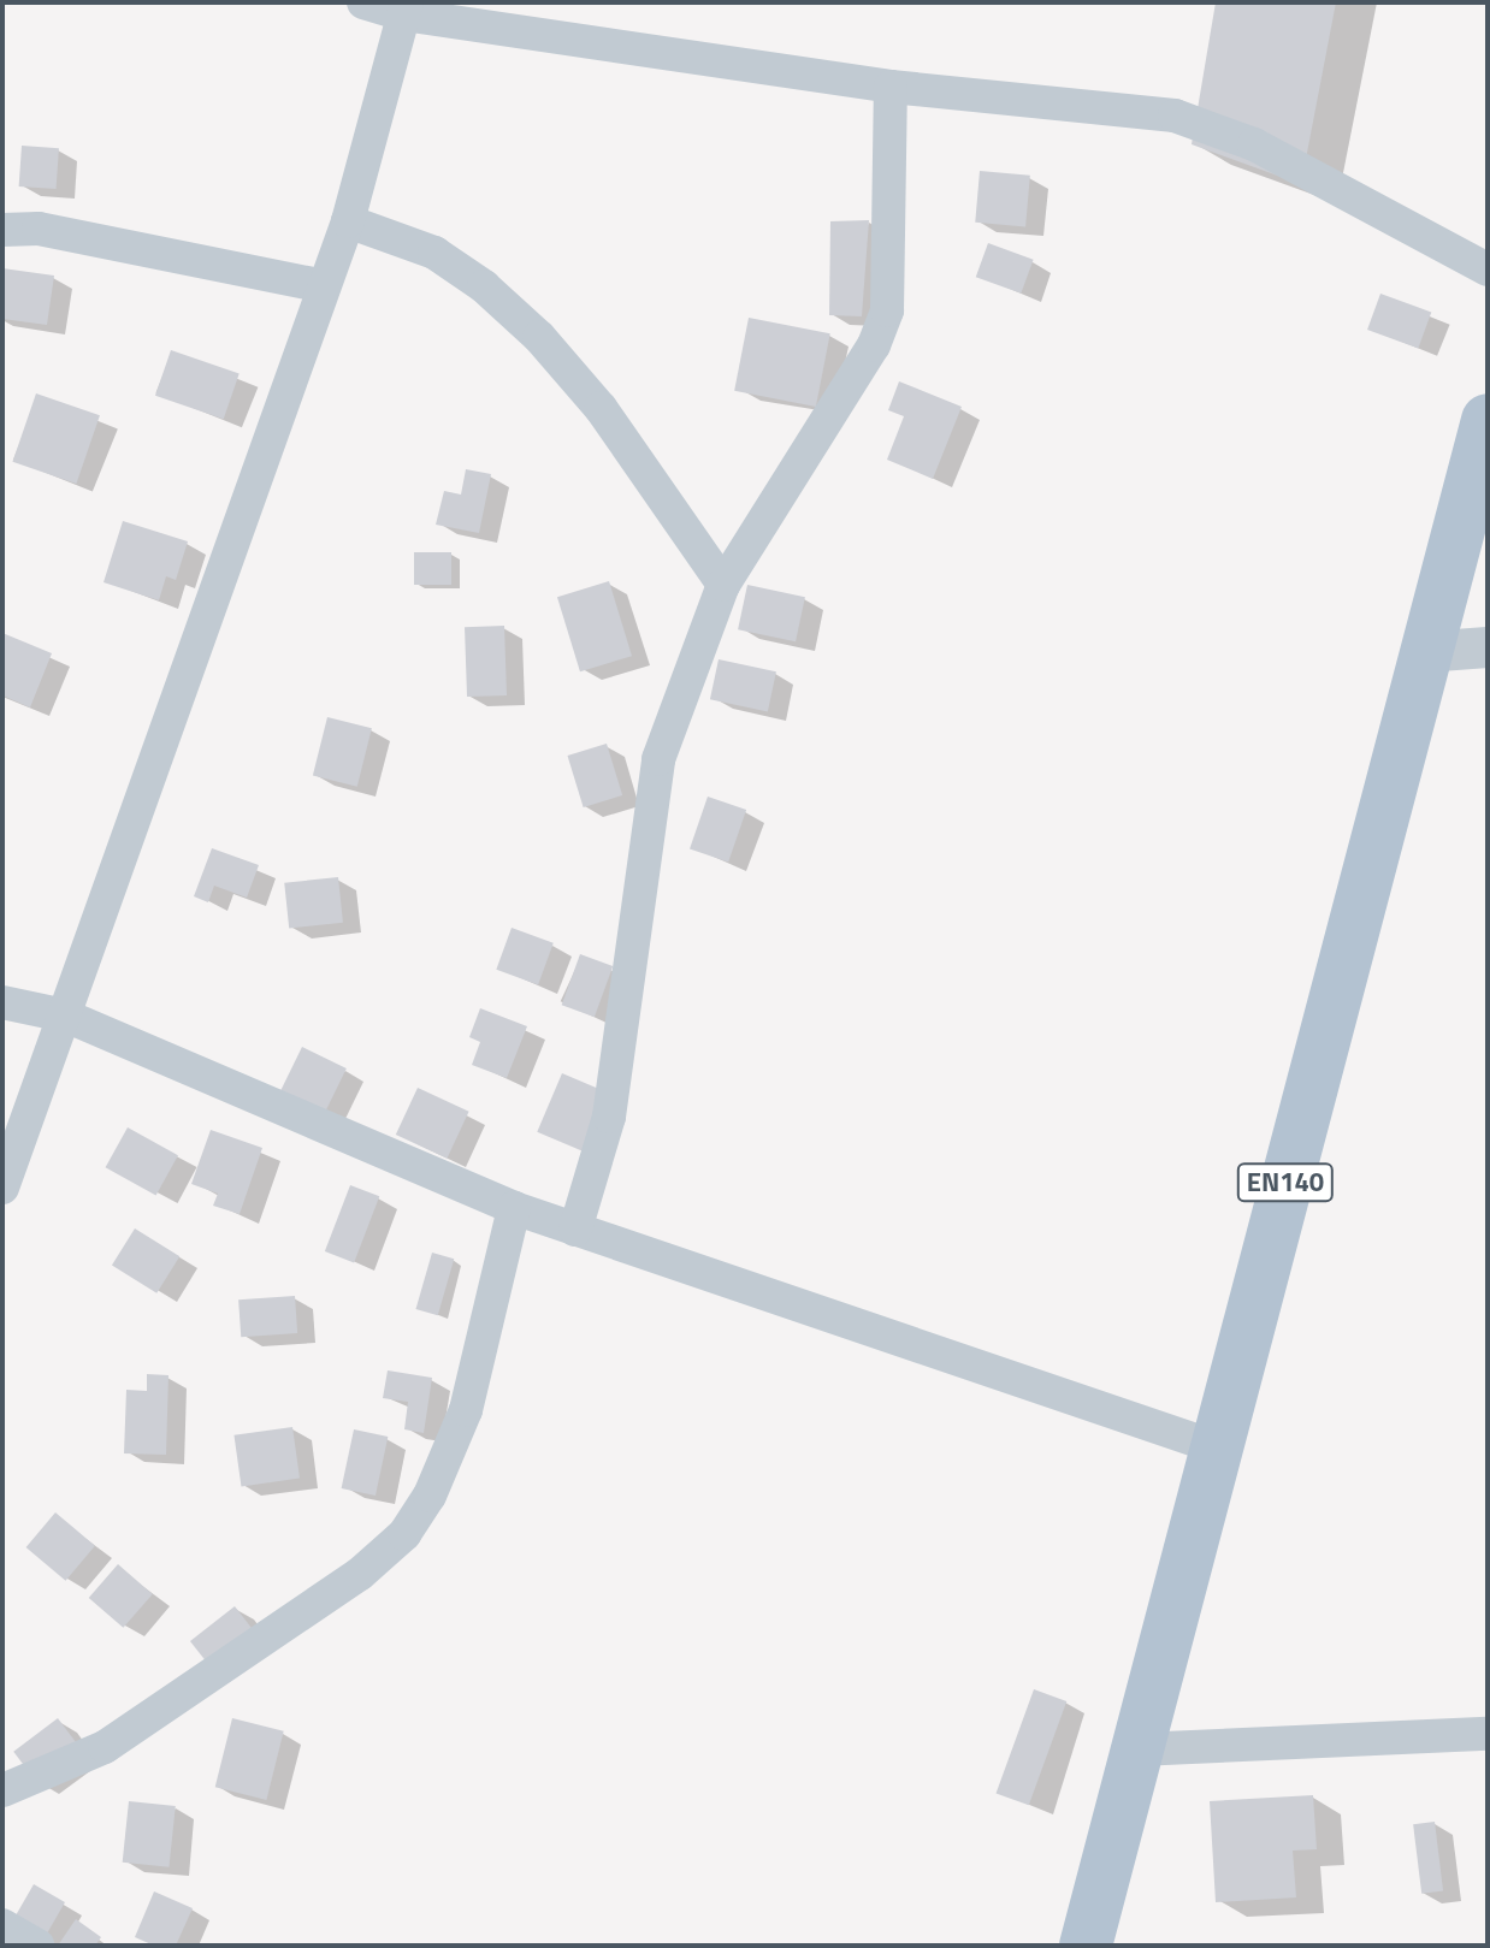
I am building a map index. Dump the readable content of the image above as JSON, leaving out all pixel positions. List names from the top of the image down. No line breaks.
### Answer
{"streets":{"main road":["EN140"]}}
